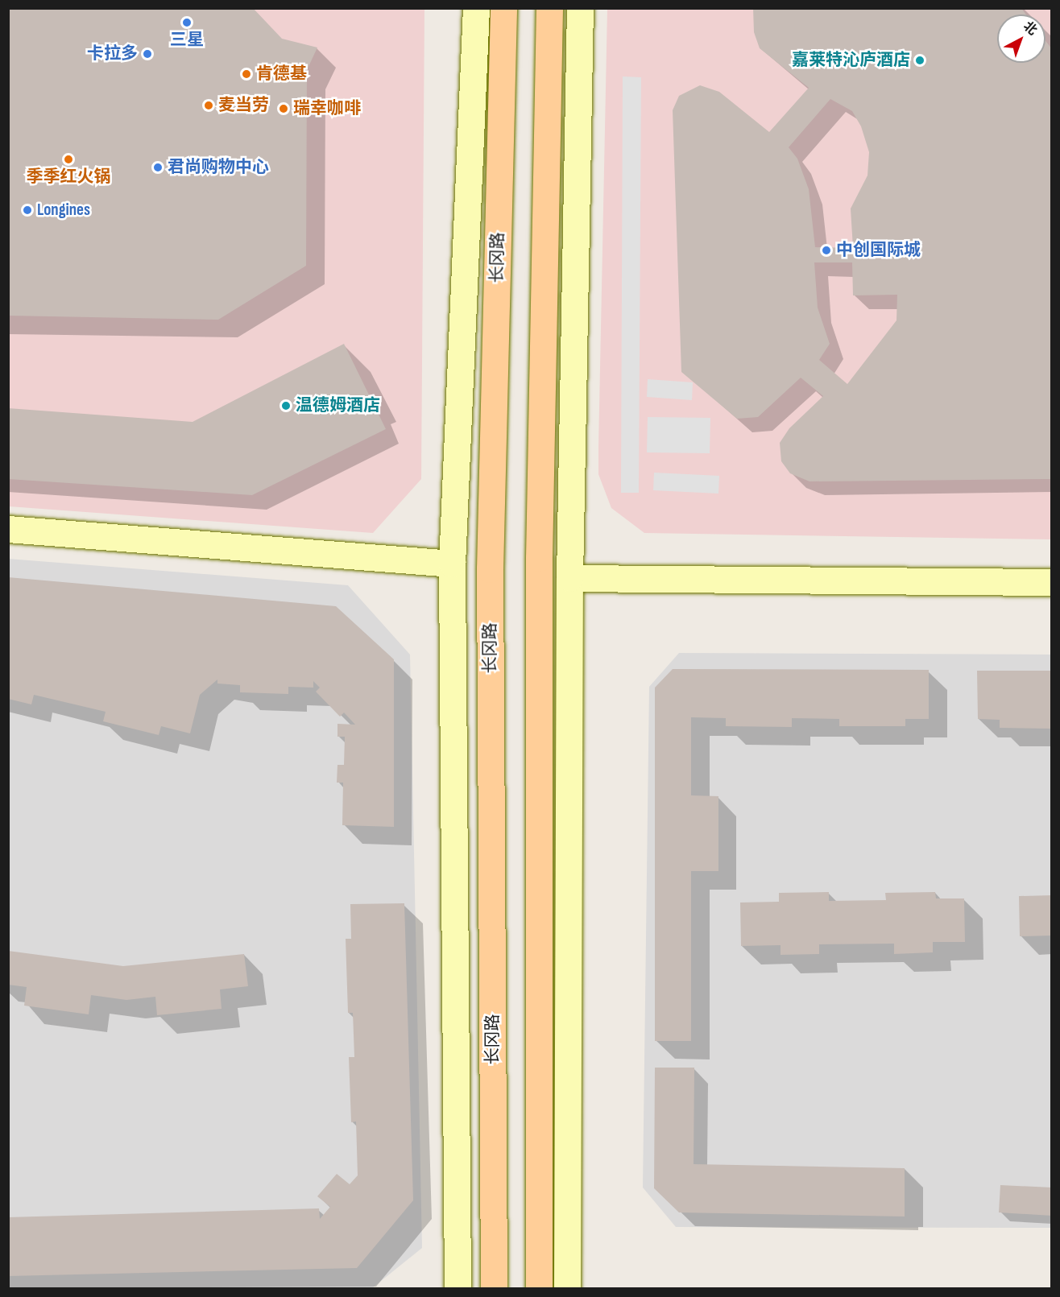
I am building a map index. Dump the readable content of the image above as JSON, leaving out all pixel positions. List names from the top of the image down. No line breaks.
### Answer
{"streets":{"main road":["长冈路"]},"places":["三星","卡拉多","嘉莱特沁庐酒店","肯德基","麦当劳","瑞幸咖啡","季季红火锅","君尚购物中心","Longines","中创国际城","温德姆酒店"],"north":"top right"}
